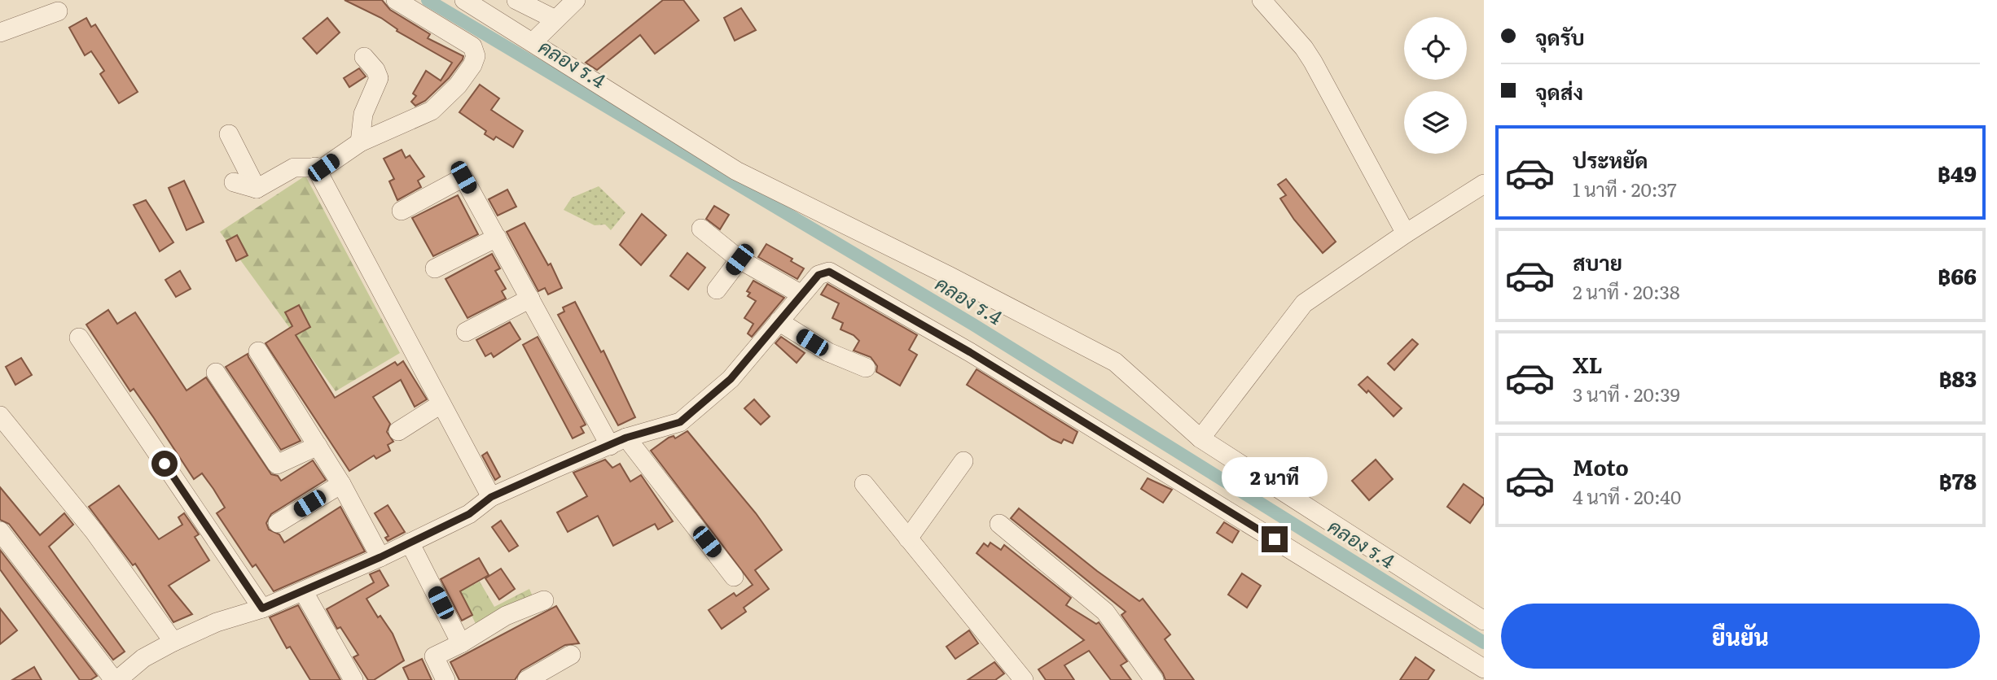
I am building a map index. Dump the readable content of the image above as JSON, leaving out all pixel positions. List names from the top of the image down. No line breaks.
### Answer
{"water":["คลอง ร.4"],"page":{"banner":["จุดรับ","จุดส่ง"],"list":[{"name":"ประหยัด","note":"1 นาที · 20:37","value":"฿49"},{"name":"สบาย","note":"2 นาที · 20:38","value":"฿66"},{"name":"XL","note":"3 นาที · 20:39","value":"฿83"},{"name":"Moto","note":"4 นาที · 20:40","value":"฿78"}],"bubble":"2 นาที","buttons":"ยืนยัน"}}
